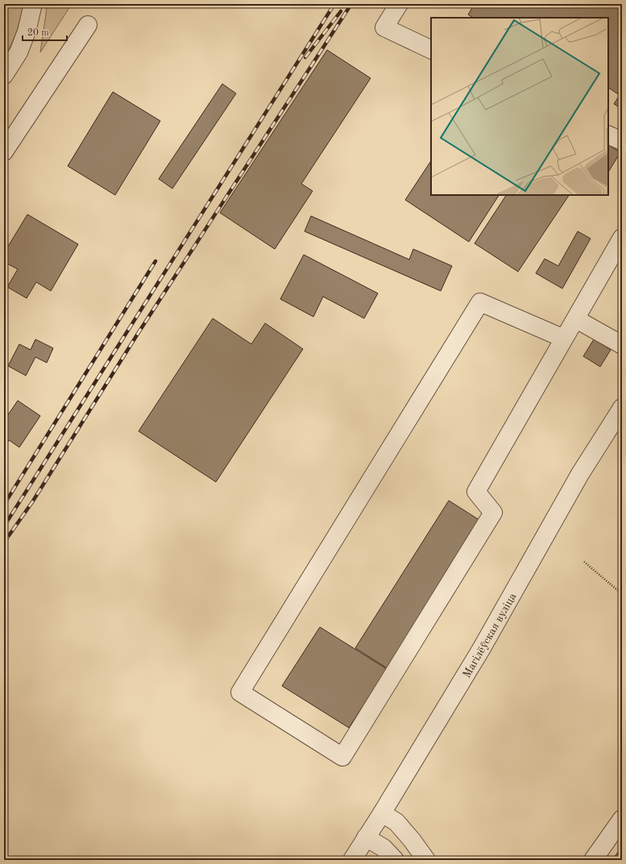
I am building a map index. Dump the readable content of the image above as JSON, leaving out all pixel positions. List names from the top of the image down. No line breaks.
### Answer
{"streets":{"street":["Магілёўская вуліца"]},"scale_bar":"20 m"}
